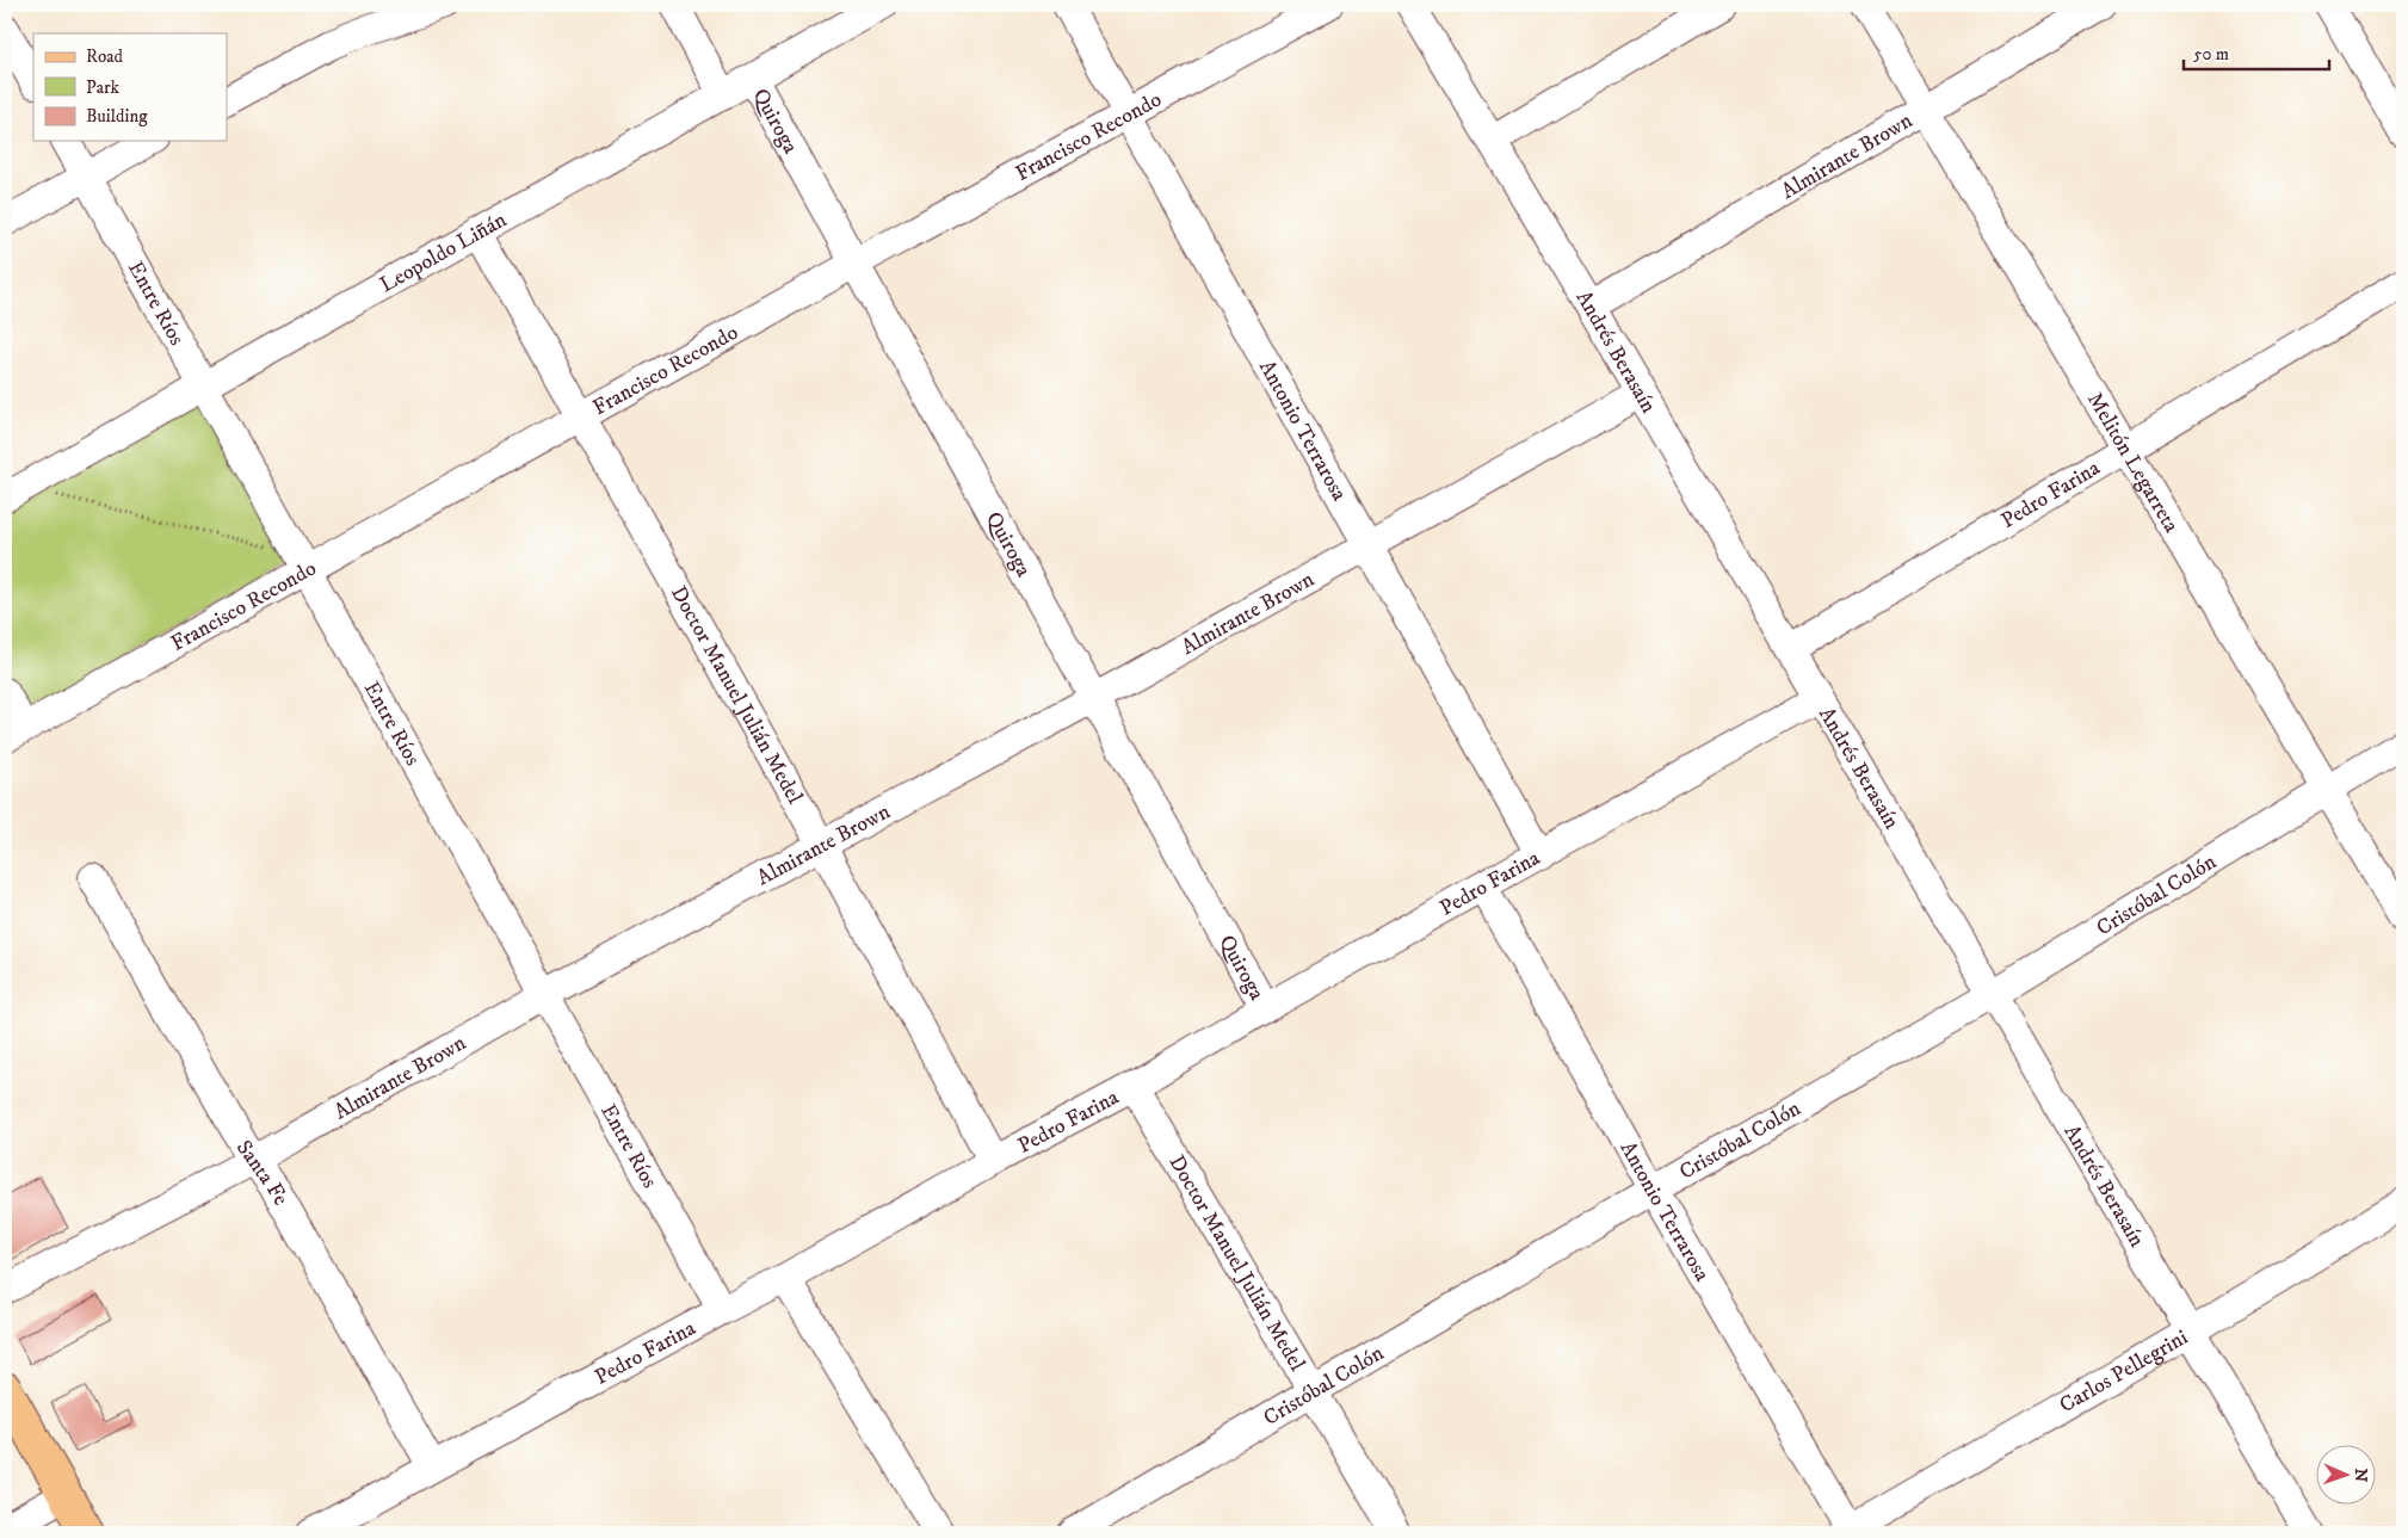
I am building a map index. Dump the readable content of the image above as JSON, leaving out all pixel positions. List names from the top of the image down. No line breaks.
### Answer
{"streets":{"street":["Quiroga","Francisco Recondo","Almirante Brown","Leopoldo Liñán","Entre Ríos","Andrés Berasaín","Antonio Terrarosa","Melitón Legarreta","Pedro Farina","Doctor Manuel Julián Medel","Cristóbal Colón","Santa Fe","Carlos Pellegrini"]},"crossings":[["Quiroga","Francisco Recondo"],["Quiroga","Almirante Brown"],["Quiroga","Leopoldo Liñán"],["Quiroga","Pedro Farina"],["Francisco Recondo","Entre Ríos"],["Francisco Recondo","Antonio Terrarosa"],["Francisco Recondo","Doctor Manuel Julián Medel"],["Almirante Brown","Entre Ríos"],["Almirante Brown","Andrés Berasaín"],["Almirante Brown","Antonio Terrarosa"],["Almirante Brown","Melitón Legarreta"],["Almirante Brown","Doctor Manuel Julián Medel"],["Almirante Brown","Santa Fe"],["Leopoldo Liñán","Entre Ríos"],["Leopoldo Liñán","Doctor Manuel Julián Medel"],["Entre Ríos","Pedro Farina"],["Andrés Berasaín","Pedro Farina"],["Andrés Berasaín","Cristóbal Colón"],["Andrés Berasaín","Carlos Pellegrini"],["Antonio Terrarosa","Pedro Farina"],["Antonio Terrarosa","Cristóbal Colón"],["Antonio Terrarosa","Carlos Pellegrini"],["Melitón Legarreta","Pedro Farina"],["Melitón Legarreta","Cristóbal Colón"],["Pedro Farina","Doctor Manuel Julián Medel"],["Pedro Farina","Santa Fe"],["Doctor Manuel Julián Medel","Cristóbal Colón"]],"legend":["Road","Park","Building"],"scale_bar":"50 m","north":"right"}
